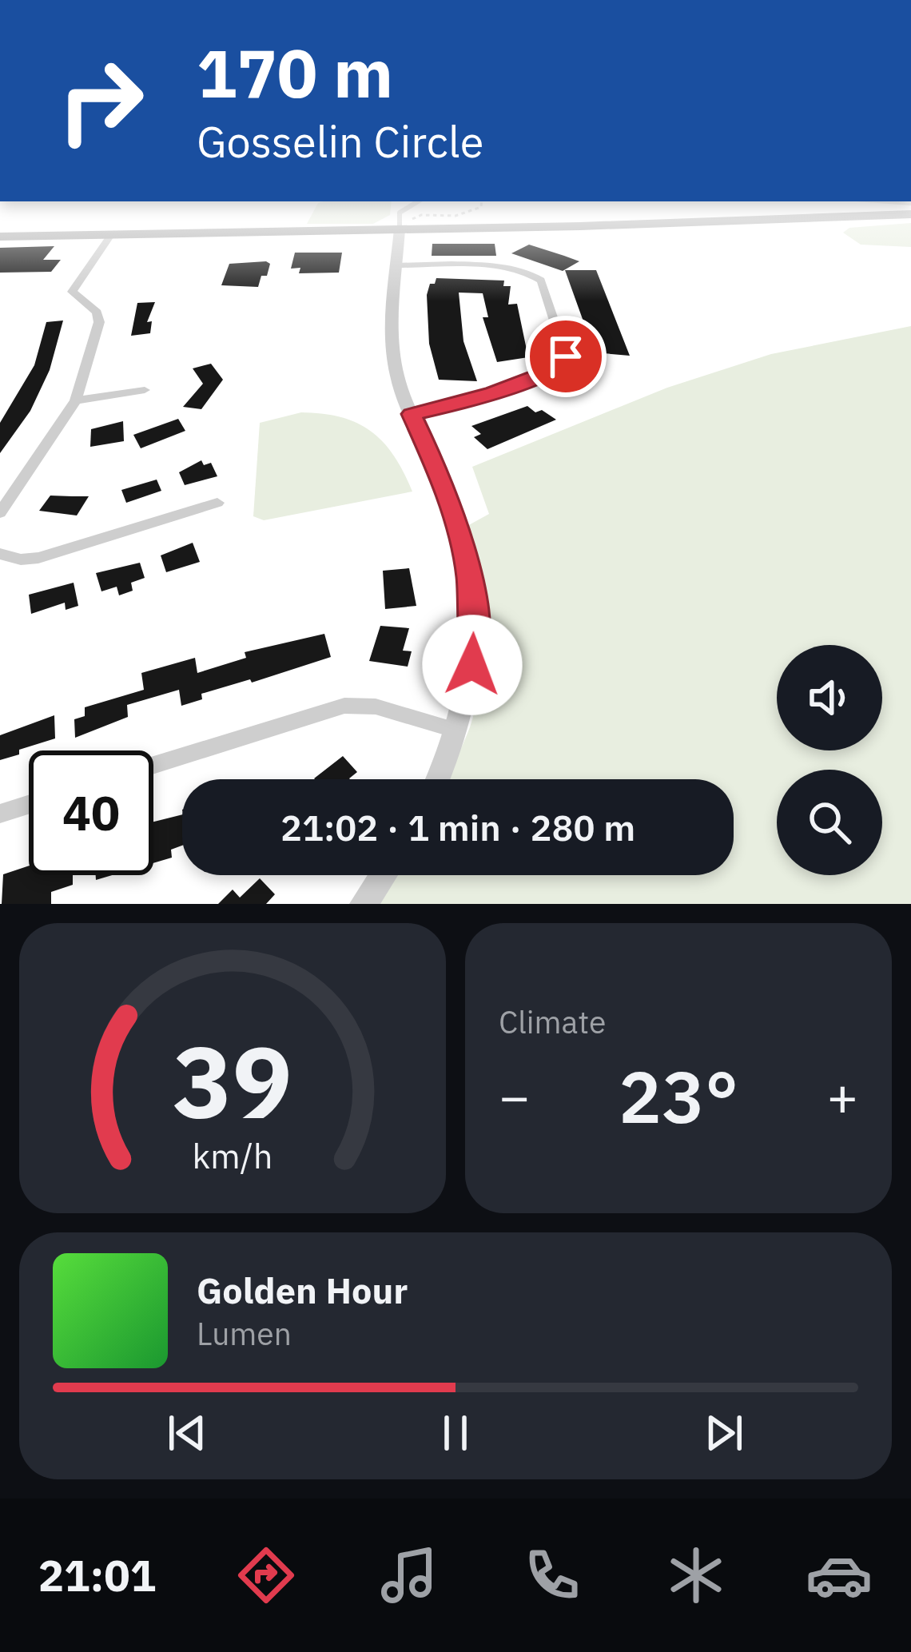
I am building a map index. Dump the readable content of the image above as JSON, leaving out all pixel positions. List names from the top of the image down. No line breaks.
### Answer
{"page":{"turn":["170 m","Gosselin Circle"],"limit":"40","trip":"21:02 · 1 min · 280 m","tile":"Climate","heat":["−","23°","+"],"song":["Golden Hour","Lumen"],"tabs":"21:01","gauge":["39","km/h"]}}
